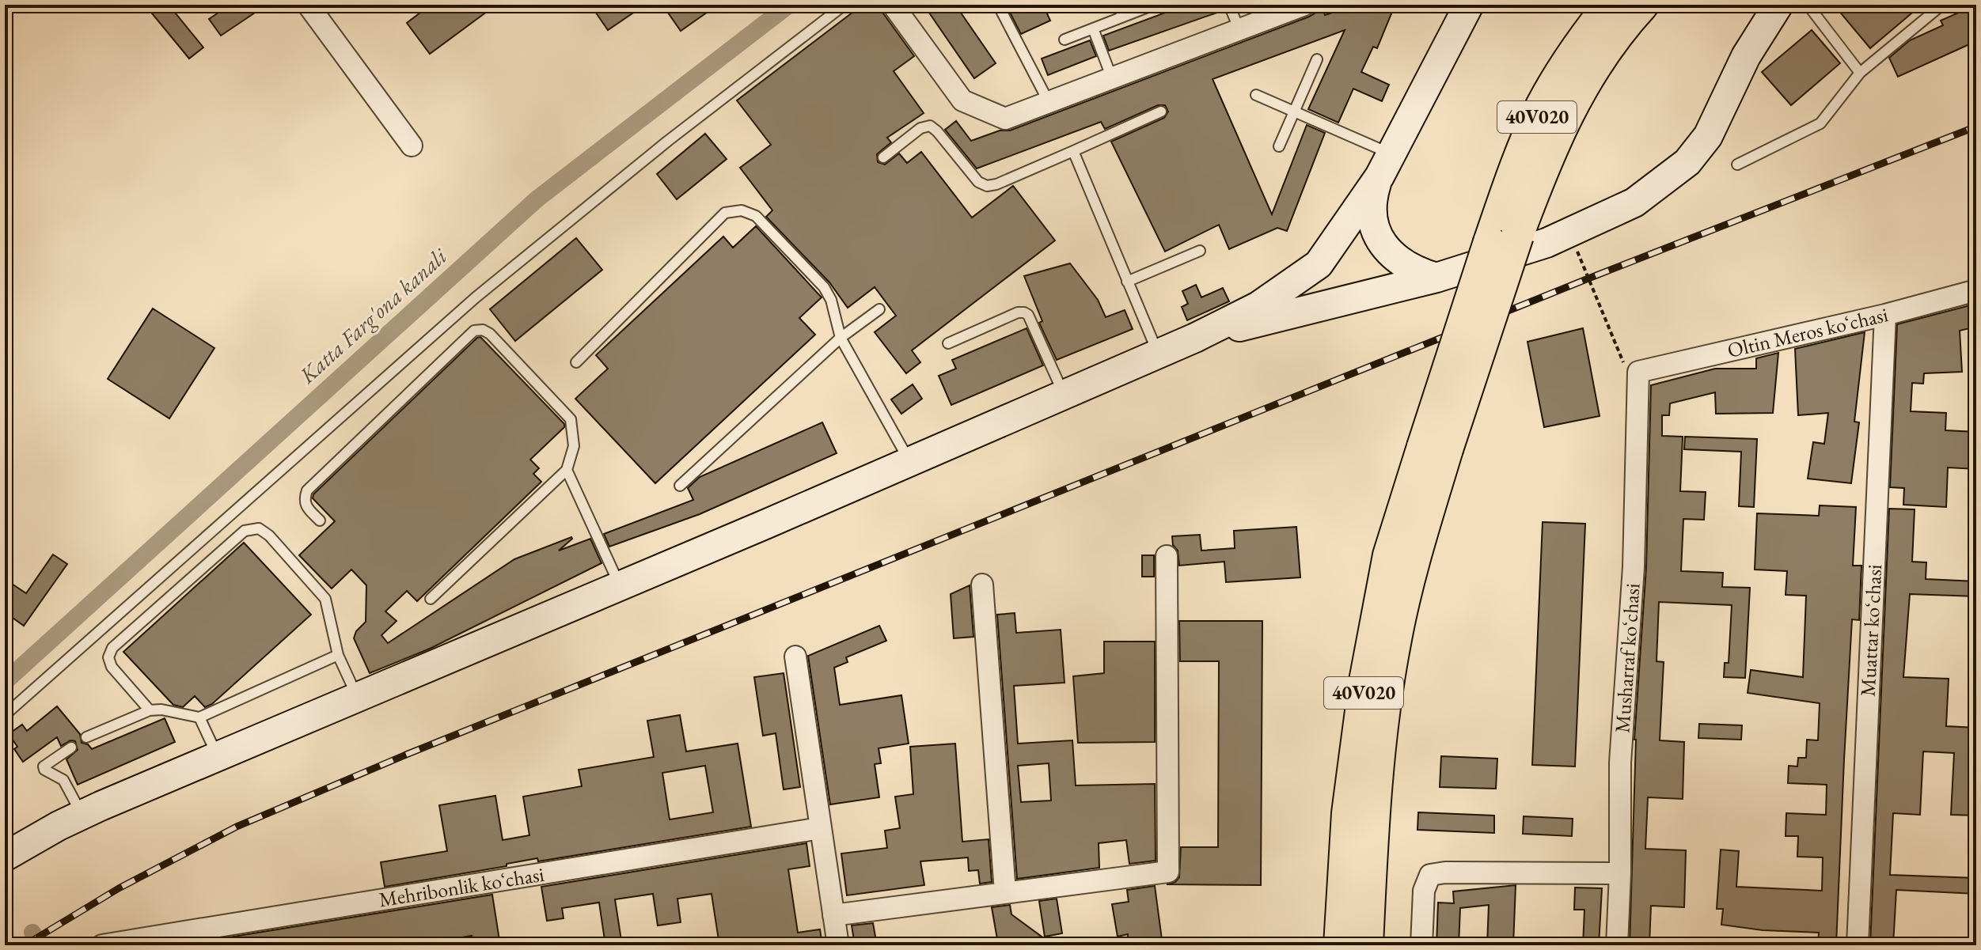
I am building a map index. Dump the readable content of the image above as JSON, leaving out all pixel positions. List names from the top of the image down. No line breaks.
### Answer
{"streets":{"main road":["40V020"],"street":["Oltin Meros koʻchasi","Muattar koʻchasi","Musharraf koʻchasi","Mehribonlik koʻchasi"]},"crossings":[["Oltin Meros koʻchasi","Muattar koʻchasi"],["Oltin Meros koʻchasi","Musharraf koʻchasi"]],"water":["Katta Farg'ona kanali"]}
